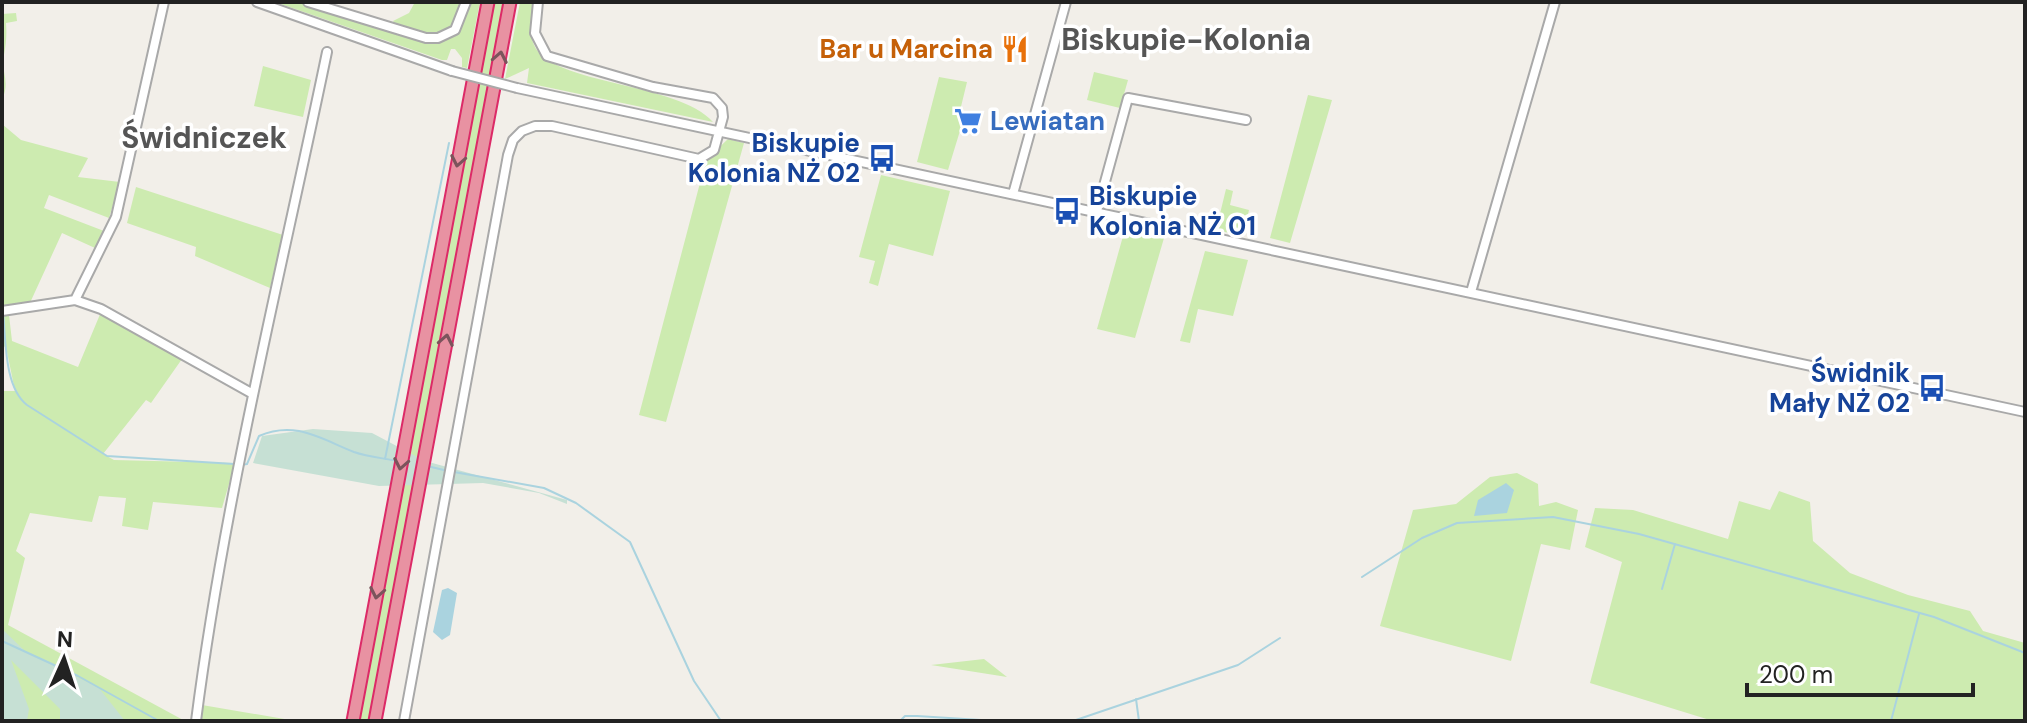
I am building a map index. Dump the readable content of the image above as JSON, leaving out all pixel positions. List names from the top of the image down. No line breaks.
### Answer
{"districts":["Biskupie-Kolonia","Świdniczek"],"places":{"restaurant":["Bar u Marcina"],"supermarket":["Lewiatan"],"bus stop":["Biskupie Kolonia NŻ 02","Biskupie Kolonia NŻ 01","Świdnik Mały NŻ 02"]},"scale_bar":"200 m","north":"top"}
